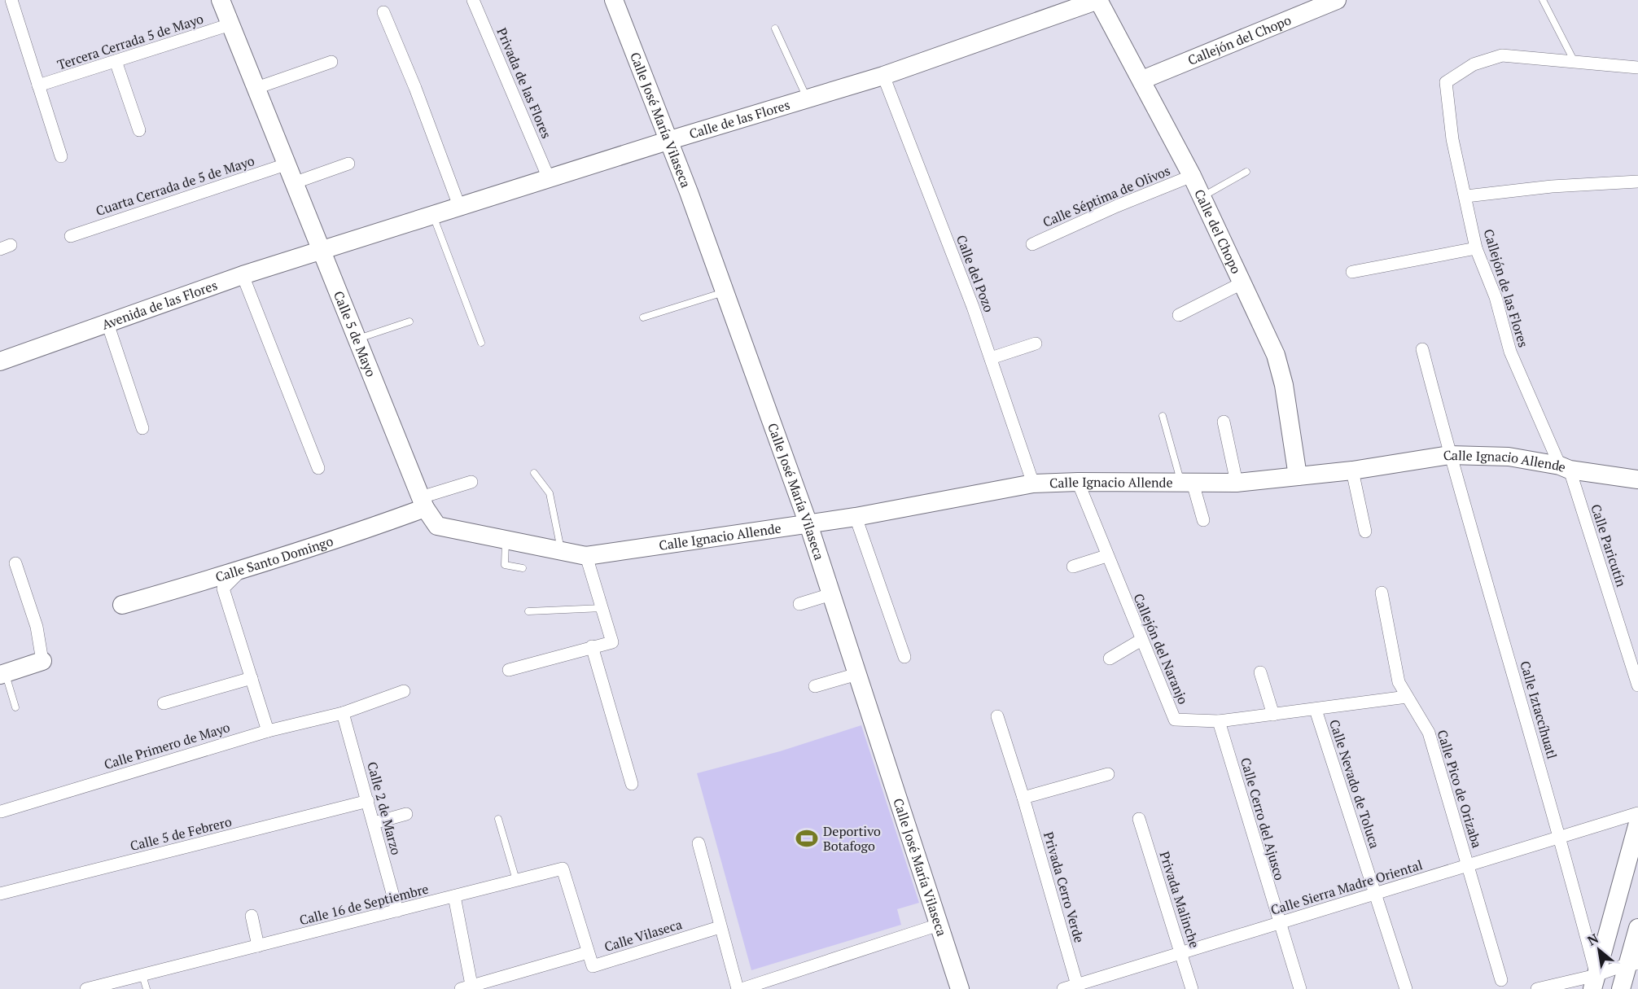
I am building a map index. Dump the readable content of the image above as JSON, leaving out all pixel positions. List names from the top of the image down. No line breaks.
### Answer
{"streets":{"street":["Callejón del Chopo","Tercera Cerrada 5 de Mayo","Privada de las Flores","Calle de las Flores","Calle José María Vilaseca","Cuarta Cerrada de 5 de Mayo","Calle Séptima de Olivos","Calle del Chopo","Calle del Pozo","Callejón de las Flores","Avenida de las Flores","Calle 5 de Mayo","Calle Ignacio Allende","Calle Paricutín","Calle Santo Domingo","Callejón del Naranjo","Calle Iztaccíhuatl","Calle Primero de Mayo","Calle Nevado de Toluca","Calle Pico de Orizaba","Calle 2 de Marzo","Calle Cerro del Ajusco","Calle 5 de Febrero","Privada Cerro Verde","Calle Sierra Madre Oriental","Privada Malinche","Calle 16 de Septiembre","Calle Vilaseca"]},"crossings":[["Callejón del Chopo","Calle del Chopo"],["Tercera Cerrada 5 de Mayo","Calle 5 de Mayo"],["Privada de las Flores","Calle de las Flores"],["Calle de las Flores","Calle José María Vilaseca"],["Calle de las Flores","Calle del Chopo"],["Calle de las Flores","Calle del Pozo"],["Calle de las Flores","Avenida de las Flores"],["Calle de las Flores","Calle 5 de Mayo"],["Calle José María Vilaseca","Calle Ignacio Allende"],["Cuarta Cerrada de 5 de Mayo","Calle 5 de Mayo"],["Calle Séptima de Olivos","Calle del Chopo"],["Calle del Chopo","Calle Ignacio Allende"],["Calle del Pozo","Calle Ignacio Allende"],["Callejón de las Flores","Calle Ignacio Allende"],["Callejón de las Flores","Calle Paricutín"],["Avenida de las Flores","Calle 5 de Mayo"],["Calle 5 de Mayo","Calle Ignacio Allende"],["Calle 5 de Mayo","Calle Santo Domingo"],["Calle Ignacio Allende","Calle Paricutín"],["Calle Ignacio Allende","Callejón del Naranjo"],["Calle Ignacio Allende","Calle Iztaccíhuatl"],["Callejón del Naranjo","Calle Nevado de Toluca"],["Callejón del Naranjo","Calle Pico de Orizaba"],["Callejón del Naranjo","Calle Cerro del Ajusco"],["Calle Iztaccíhuatl","Calle Sierra Madre Oriental"],["Calle Primero de Mayo","Calle 2 de Marzo"],["Calle Nevado de Toluca","Calle Sierra Madre Oriental"],["Calle Pico de Orizaba","Calle Sierra Madre Oriental"],["Calle 2 de Marzo","Calle 5 de Febrero"],["Calle 2 de Marzo","Calle 16 de Septiembre"],["Calle Cerro del Ajusco","Calle Sierra Madre Oriental"],["Privada Cerro Verde","Calle Sierra Madre Oriental"],["Calle Sierra Madre Oriental","Privada Malinche"],["Calle 16 de Septiembre","Calle Vilaseca"]],"places":{"sports":["Deportivo Botafogo"]},"north":"top left"}
